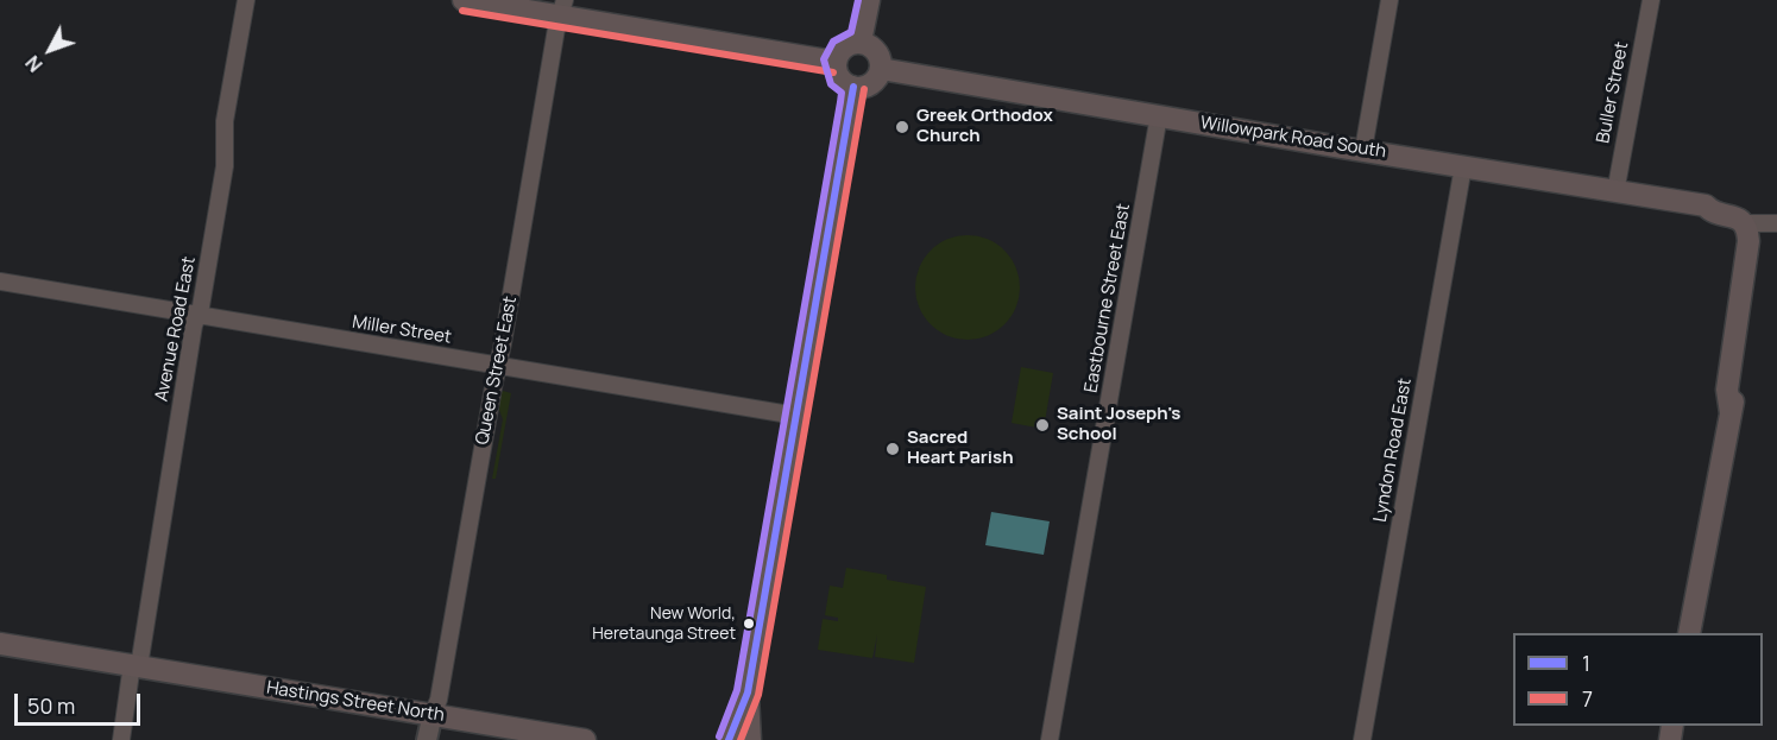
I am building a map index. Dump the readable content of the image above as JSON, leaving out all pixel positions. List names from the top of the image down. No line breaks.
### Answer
{"streets":{"main road":["Willowpark Road South","Hastings Street North"],"street":["Buller Street","Eastbourne Street East","Avenue Road East","Miller Street","Queen Street East","Lyndon Road East"]},"crossings":[["Buller Street","Willowpark Road South"],["Willowpark Road South","Eastbourne Street East"],["Willowpark Road South","Lyndon Road East"],["Avenue Road East","Miller Street"],["Avenue Road East","Hastings Street North"],["Miller Street","Queen Street East"],["Queen Street East","Hastings Street North"]],"places":["Greek Orthodox Church","Saint Joseph's School","Sacred Heart Parish","New World, Heretaunga Street"],"lines":["transit line 7","transit line 1"],"legend":["1","7"],"scale_bar":"50 m","north":"bottom left"}
